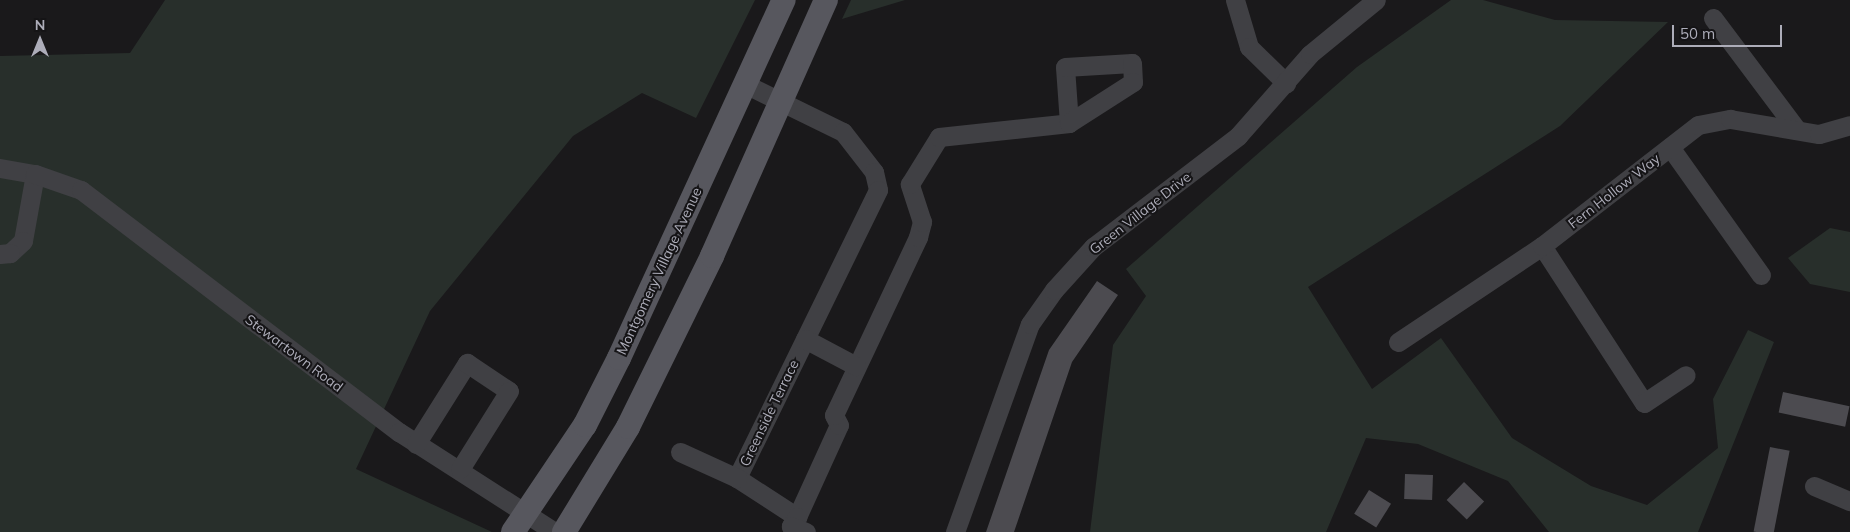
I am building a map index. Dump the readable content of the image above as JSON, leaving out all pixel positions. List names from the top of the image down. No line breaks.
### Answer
{"streets":{"main road":["Montgomery Village Avenue"],"street":["Fern Hollow Way","Green Village Drive","Stewartown Road","Greenside Terrace"]},"crossings":[["Montgomery Village Avenue","Stewartown Road"]],"scale_bar":"50 m","north":"top"}
